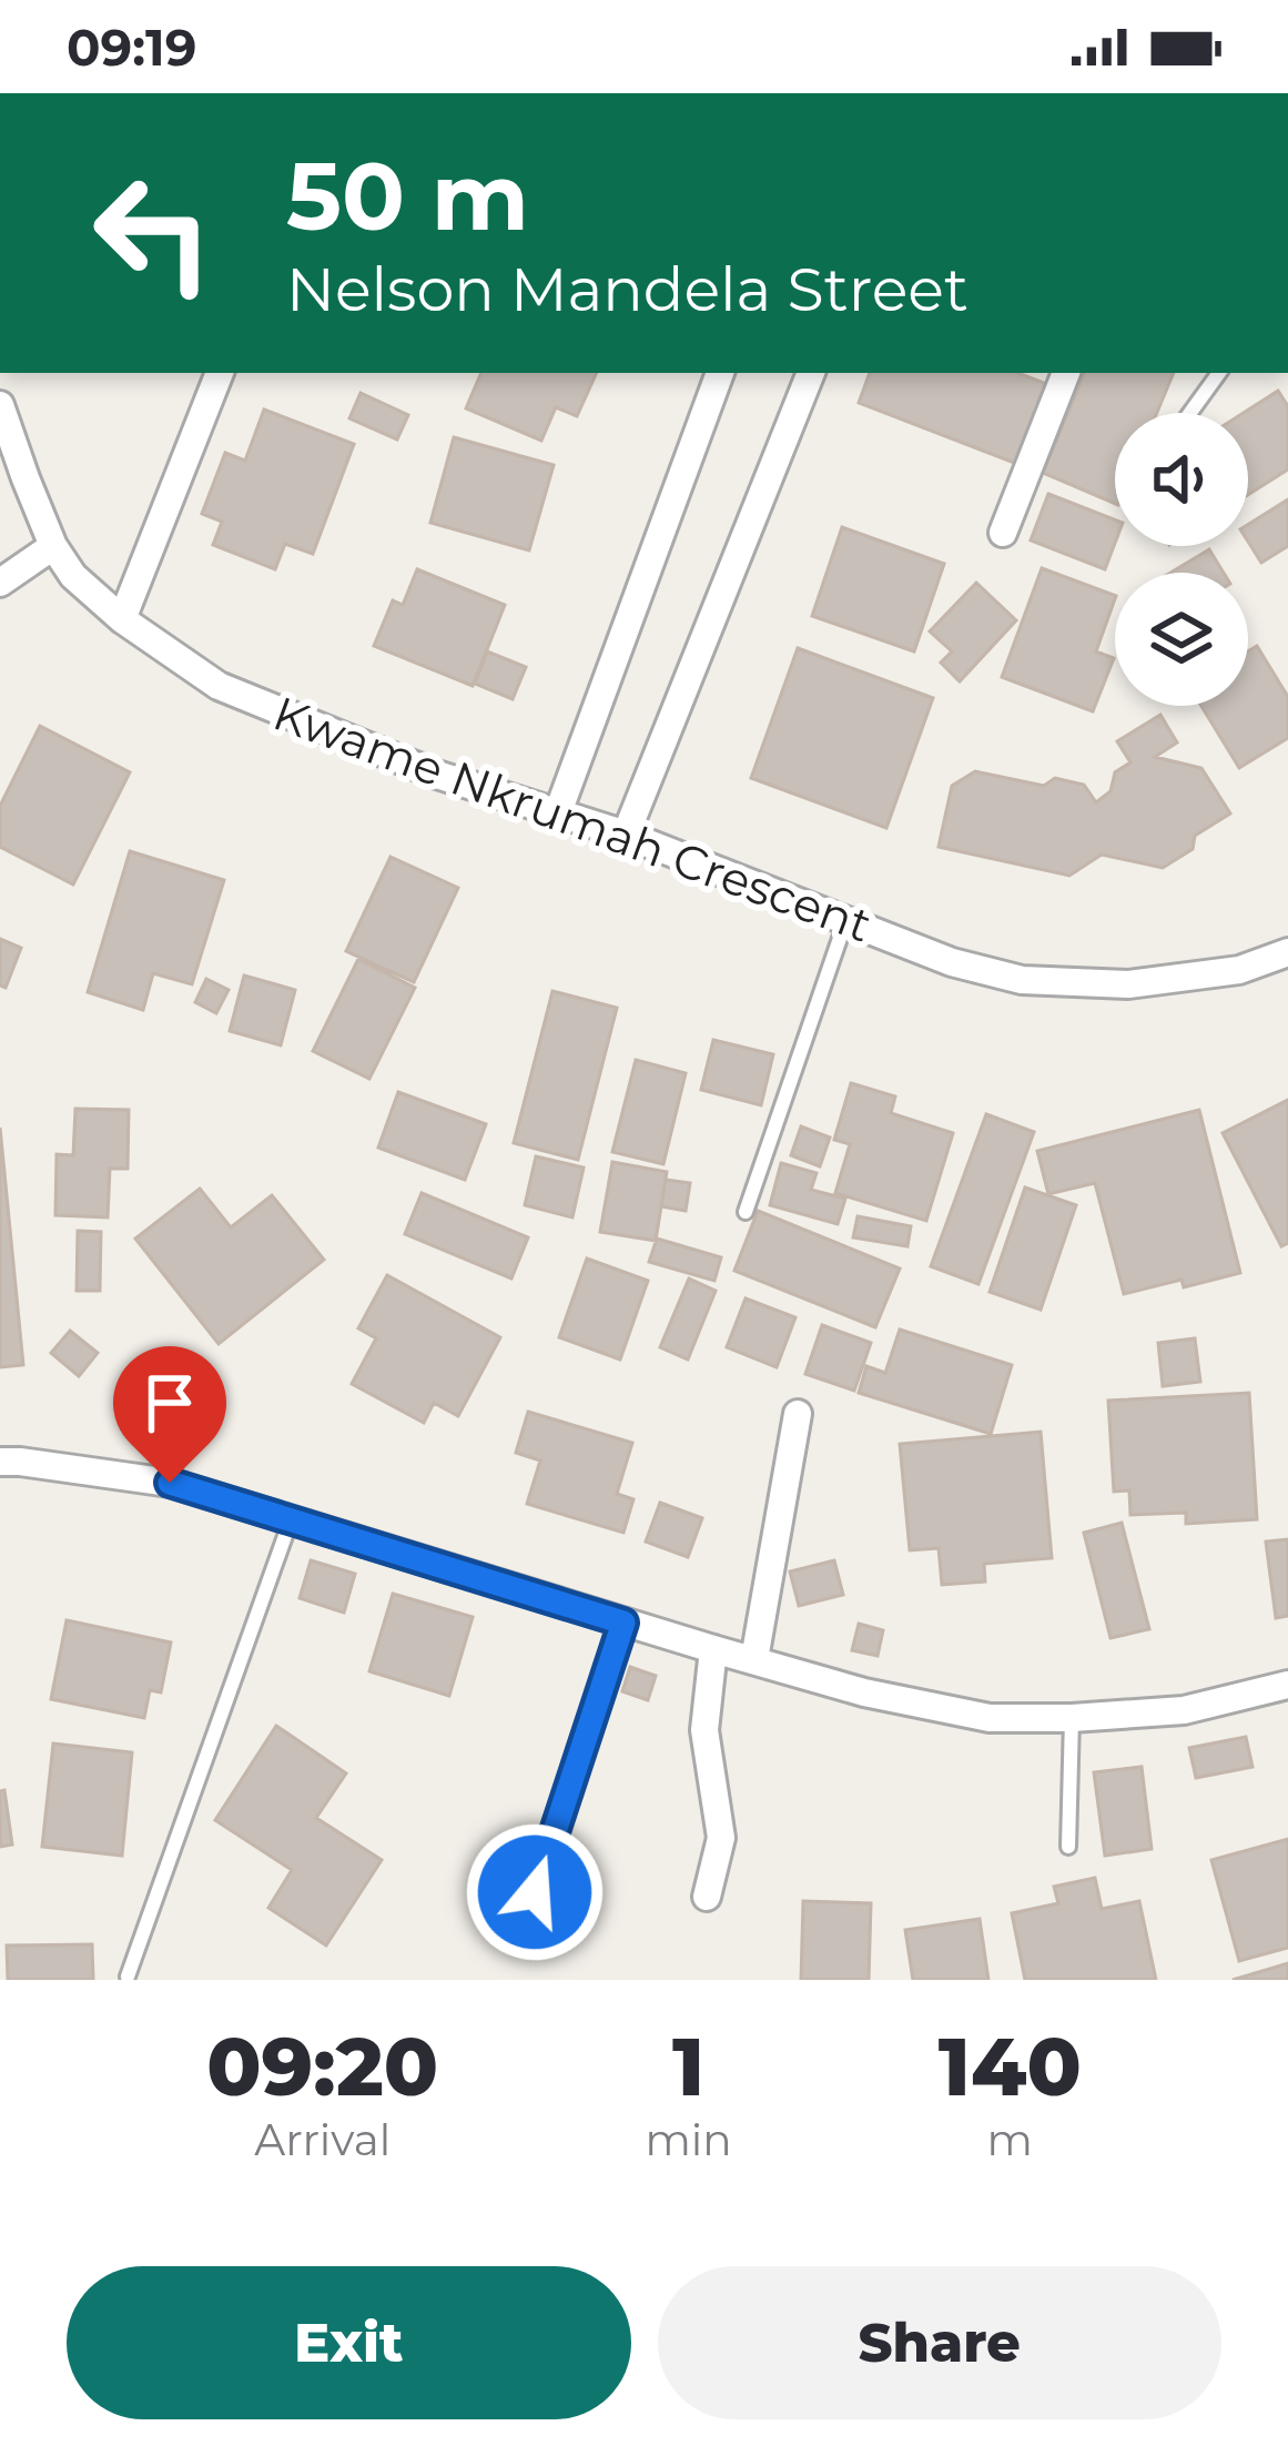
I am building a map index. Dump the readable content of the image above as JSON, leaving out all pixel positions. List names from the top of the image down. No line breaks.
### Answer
{"streets":{"street":["Kwame Nkrumah Crescent"]},"page":{"status":"09:19","turn":["50 m","Nelson Mandela Street"],"eta":["09:20","Arrival","1","min","140","m"],"buttons":["Exit","Share"]}}
